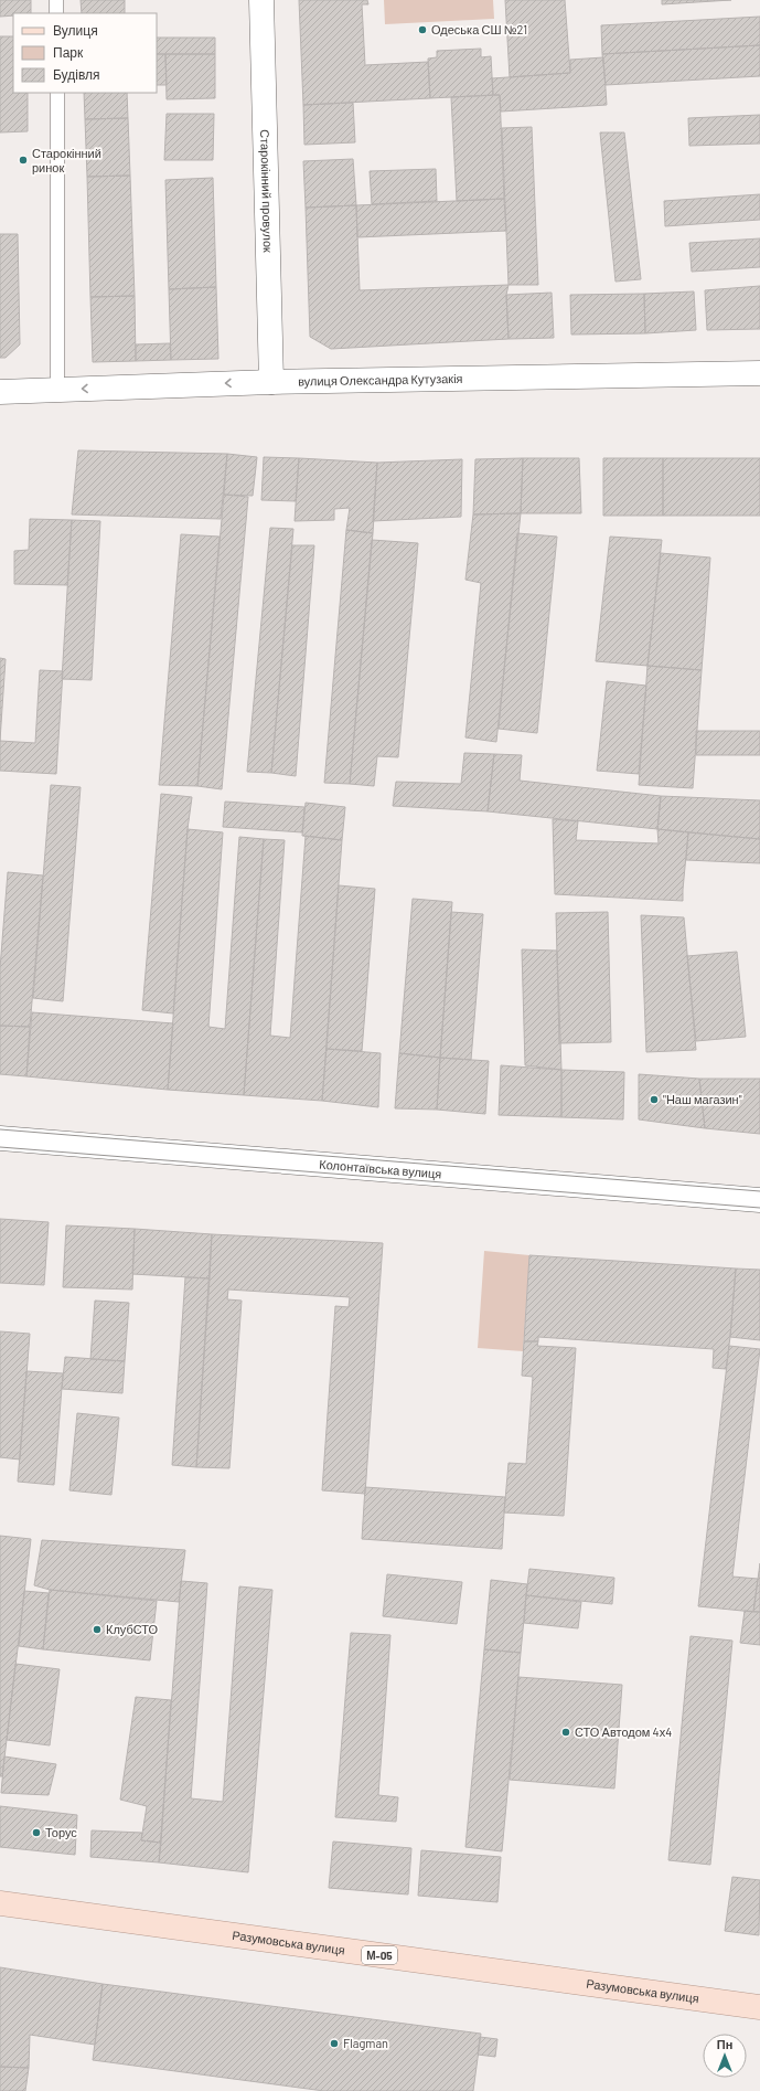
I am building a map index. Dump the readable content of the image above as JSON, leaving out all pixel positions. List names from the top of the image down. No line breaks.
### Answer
{"streets":{"main road":["Разумовська вулиця","М-05"],"street":["Старокінний провулок","вулиця Олександра Кутузакія","Колонтаївська вулиця"]},"crossings":[["Старокінний провулок","вулиця Олександра Кутузакія"]],"places":["Одеська СШ №21","Старокінний ринок","\"Наш магазин\"","КлубСТО","СТО Автодом 4х4","Торус","Flagman"],"legend":["Вулиця","Парк","Будівля"],"north":"top"}
